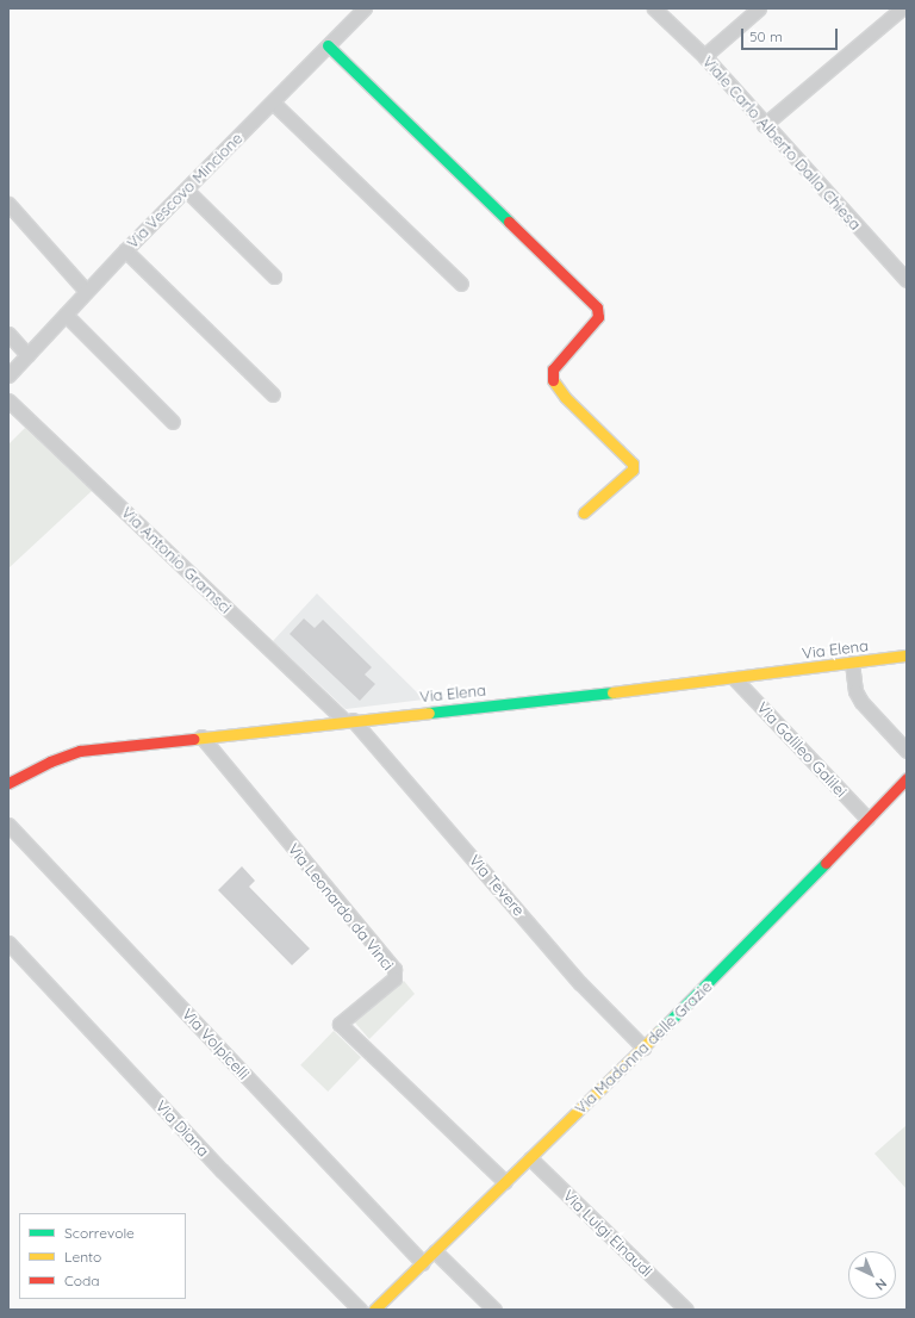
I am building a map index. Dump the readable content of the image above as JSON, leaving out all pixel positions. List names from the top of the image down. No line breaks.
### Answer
{"streets":{"street":["Viale Carlo Alberto Dalla Chiesa","Via Vescovo Mincione","Via Antonio Gramsci","Via Elena","Via Galileo Galilei","Via Tevere","Via Leonardo da Vinci","Via Volpicelli","Via Madonna delle Grazie","Via Diana","Via Luigi Einaudi"]},"crossings":[["Via Antonio Gramsci","Via Elena"],["Via Antonio Gramsci","Via Tevere"],["Via Elena","Via Galileo Galilei"],["Via Elena","Via Tevere"],["Via Elena","Via Leonardo da Vinci"],["Via Galileo Galilei","Via Madonna delle Grazie"],["Via Tevere","Via Madonna delle Grazie"],["Via Leonardo da Vinci","Via Madonna delle Grazie"],["Via Volpicelli","Via Madonna delle Grazie"],["Via Madonna delle Grazie","Via Luigi Einaudi"]],"legend":["Scorrevole","Lento","Coda"],"scale_bar":"50 m","north":"bottom right"}
